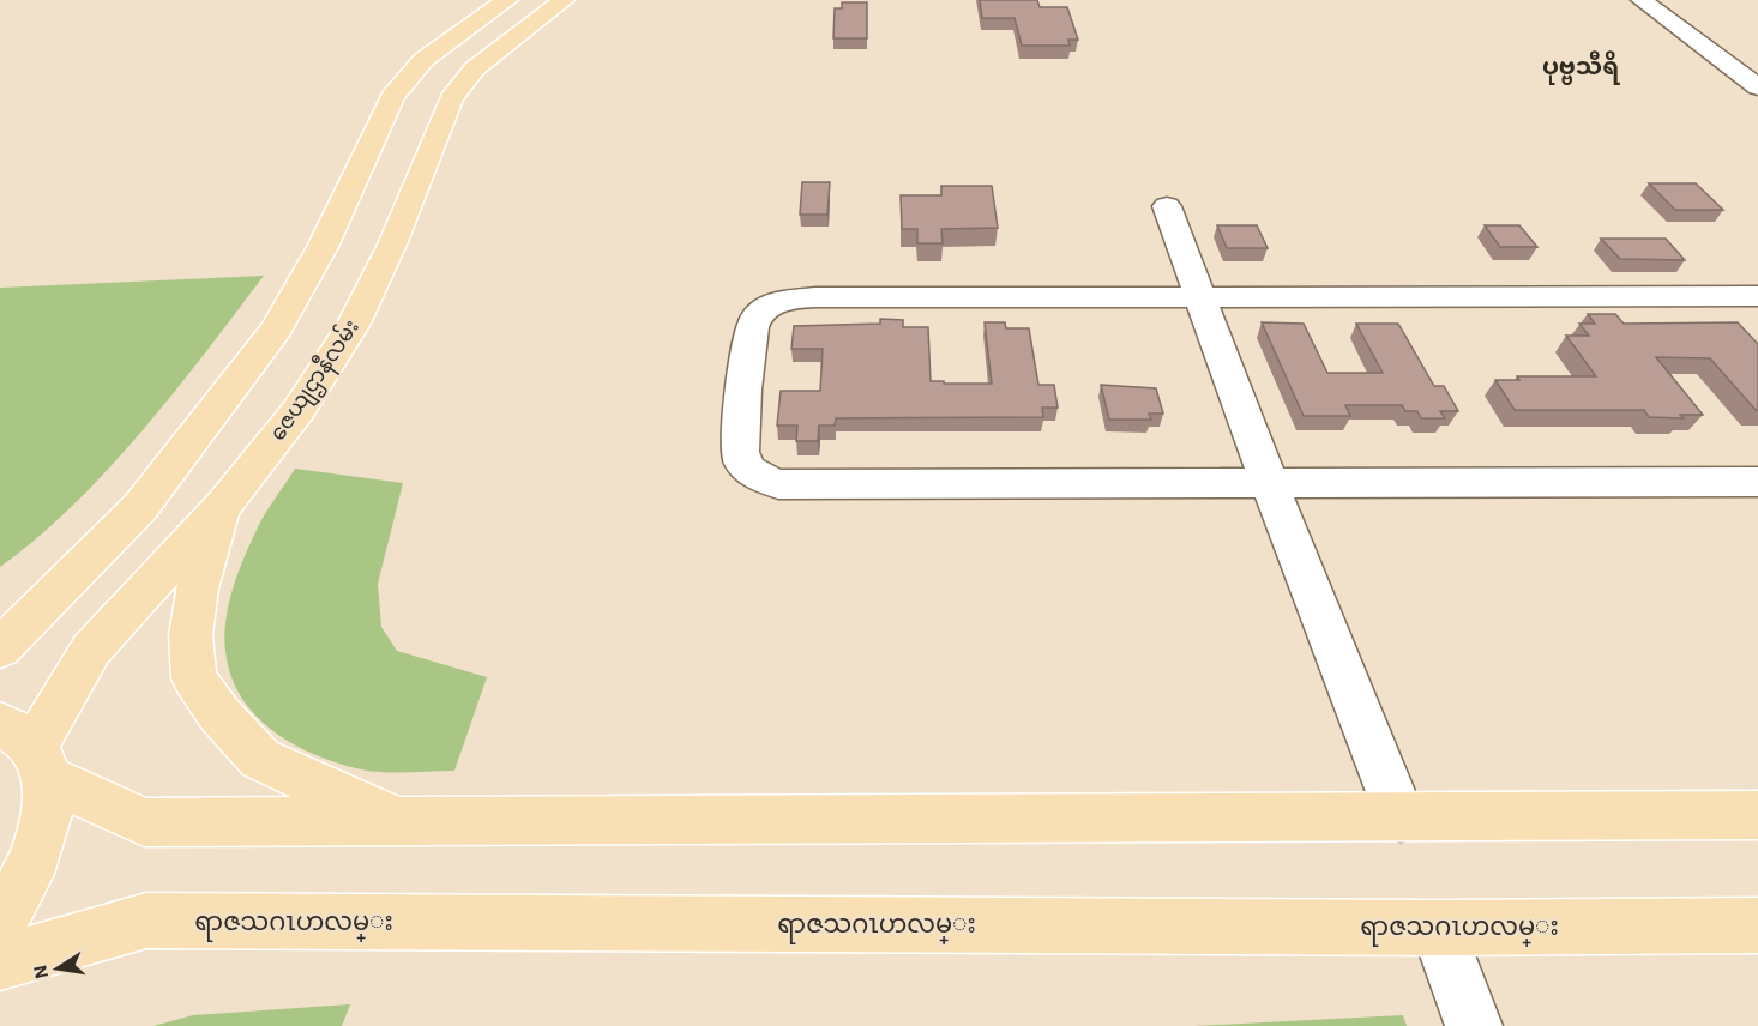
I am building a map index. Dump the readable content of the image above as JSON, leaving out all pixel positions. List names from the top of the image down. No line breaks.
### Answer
{"streets":{"main road":["ဇေယျဌာနီလမ်း","ရာဇသဂၤဟလမ္း"]},"districts":["ပုဗ္ဗသီရိ"],"north":"left"}
